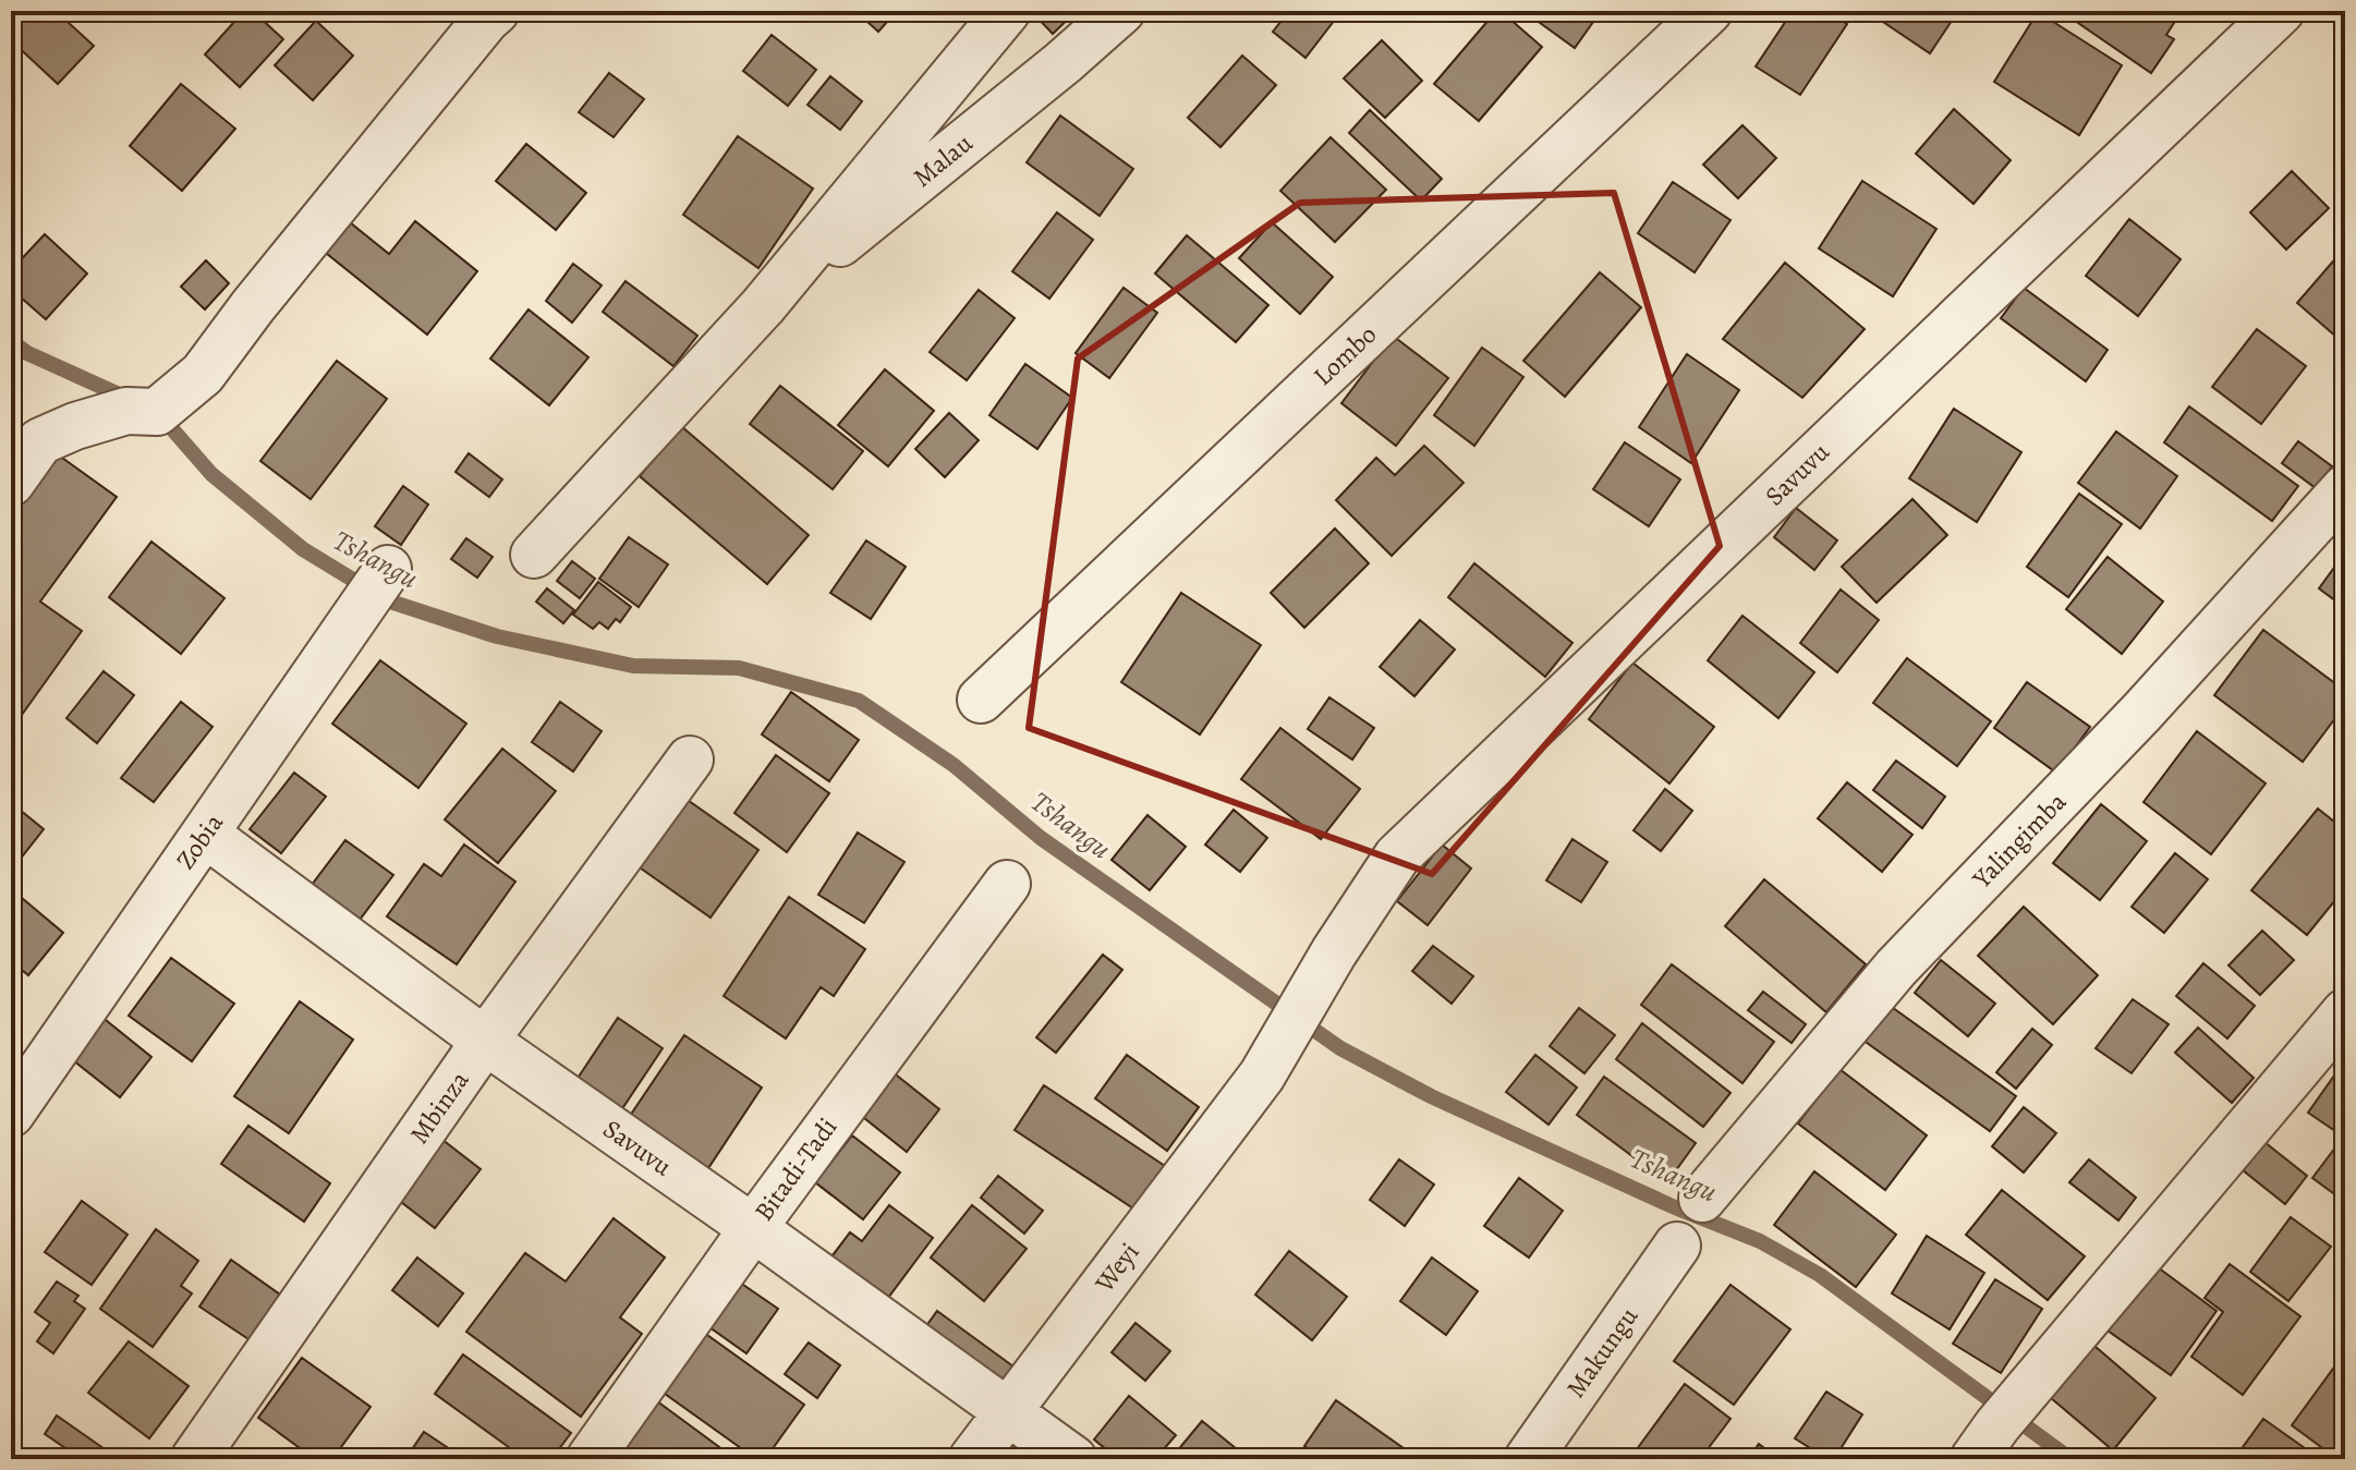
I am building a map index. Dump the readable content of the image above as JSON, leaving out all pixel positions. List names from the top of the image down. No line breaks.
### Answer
{"streets":{"street":["Malau","Lombo","Savuvu","Yalingimba","Zobia","Mbinza","Bitadi-Tadi","Weyi","Makungu"]},"crossings":[["Savuvu","Zobia"],["Savuvu","Mbinza"],["Savuvu","Bitadi-Tadi"],["Savuvu","Weyi"]],"water":["Tshangu"]}
